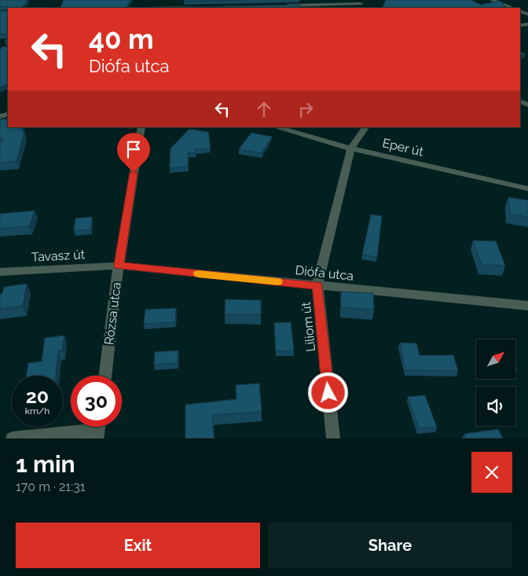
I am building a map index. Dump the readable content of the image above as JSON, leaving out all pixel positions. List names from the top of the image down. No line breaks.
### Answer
{"streets":{"street":["Eper út","Tavasz út","Diófa utca","Rózsa utca","Liliom út"]},"crossings":[["Eper út","Liliom út"],["Tavasz út","Diófa utca"],["Tavasz út","Rózsa utca"],["Diófa utca","Rózsa utca"],["Diófa utca","Liliom út"]],"north":"top right","page":{"turn":["40 m","Diófa utca"],"speed":"20 km/h","limit":"30","heading":["1 min","170 m · 21:31"],"buttons":["Exit","Share"]}}
